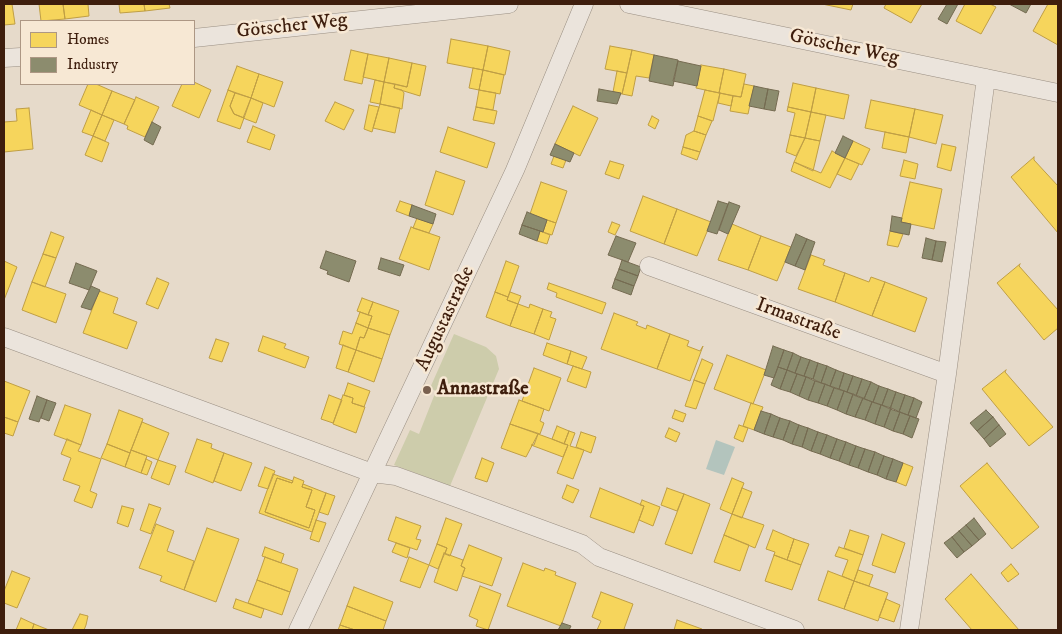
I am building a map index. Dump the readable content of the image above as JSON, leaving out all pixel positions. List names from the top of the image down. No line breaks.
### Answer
{"streets":{"street":["Götscher Weg","Augustastraße","Irmastraße"]},"places":["Annastraße"],"legend":["Homes","Industry"]}
